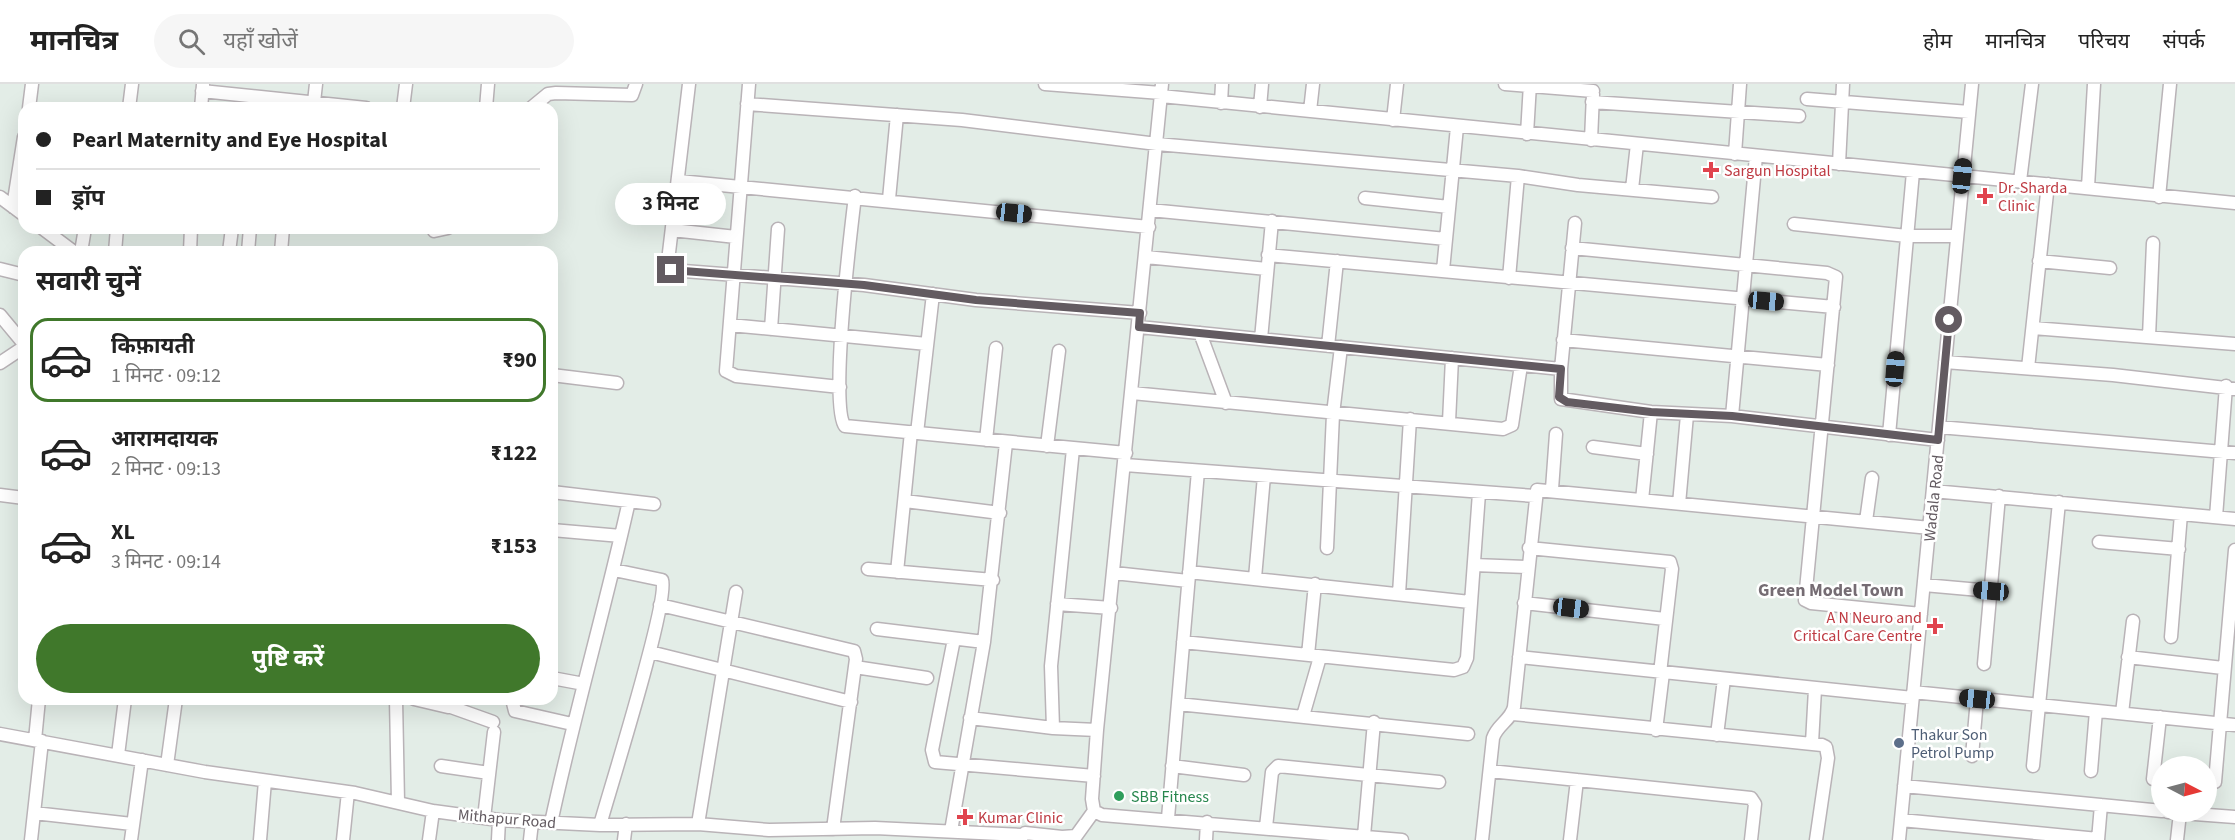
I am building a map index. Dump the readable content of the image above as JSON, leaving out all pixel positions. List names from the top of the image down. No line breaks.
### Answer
{"streets":{"street":["Wadala Road","Mithapur Road"]},"districts":["Green Model Town"],"places":{"health":["Sargun Hospital","Dr. Sharda Clinic","A N Neuro and Critical Care Centre","Kumar Clinic"],"other":["Thakur Son Petrol Pump","SBB Fitness"]},"north":"right","page":{"header":"मानचित्र","search":"यहाँ खोजें","nav":["होम","मानचित्र","परिचय","संपर्क"],"banner":["Pearl Maternity and Eye Hospital","ड्रॉप"],"bubble":"3 मिनट","heading":"सवारी चुनें","list":[{"name":"किफ़ायती","note":"1 मिनट · 09:12","value":"₹90"},{"name":"आरामदायक","note":"2 मिनट · 09:13","value":"₹122"},{"name":"XL","note":"3 मिनट · 09:14","value":"₹153"}],"buttons":"पुष्टि करें"}}
